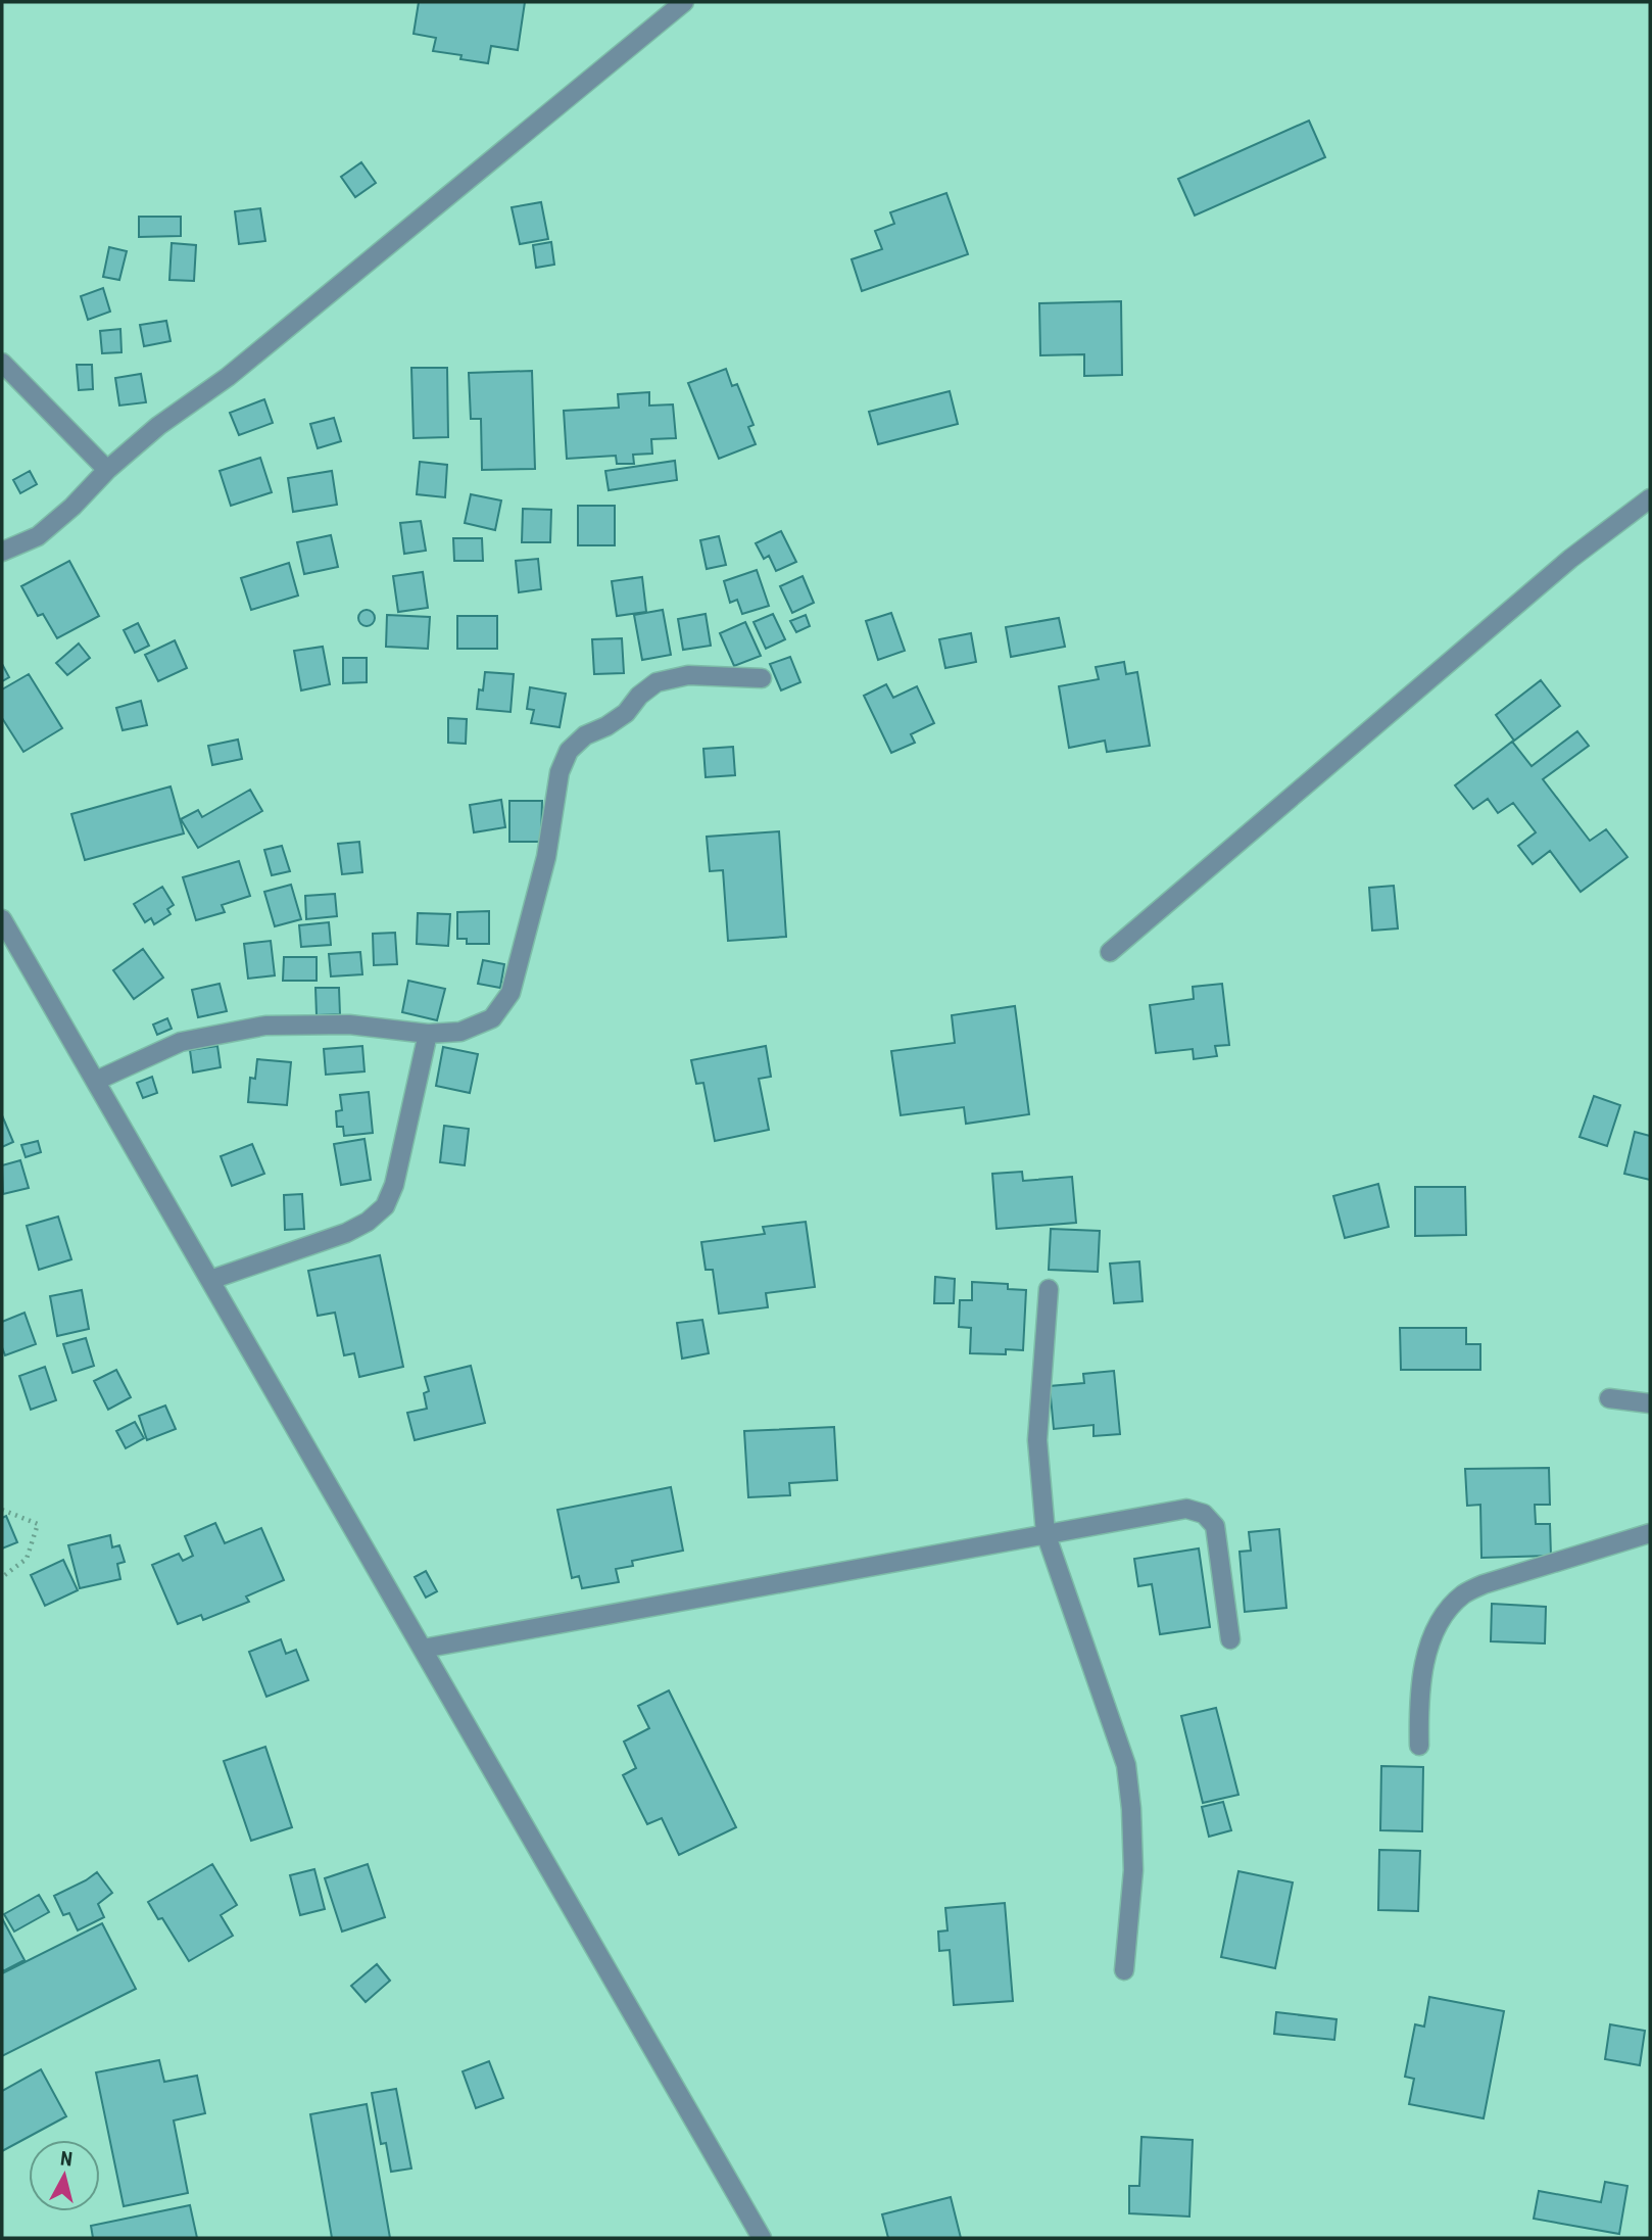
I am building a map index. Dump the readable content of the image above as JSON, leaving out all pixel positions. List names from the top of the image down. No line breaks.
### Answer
{"north":"top"}
